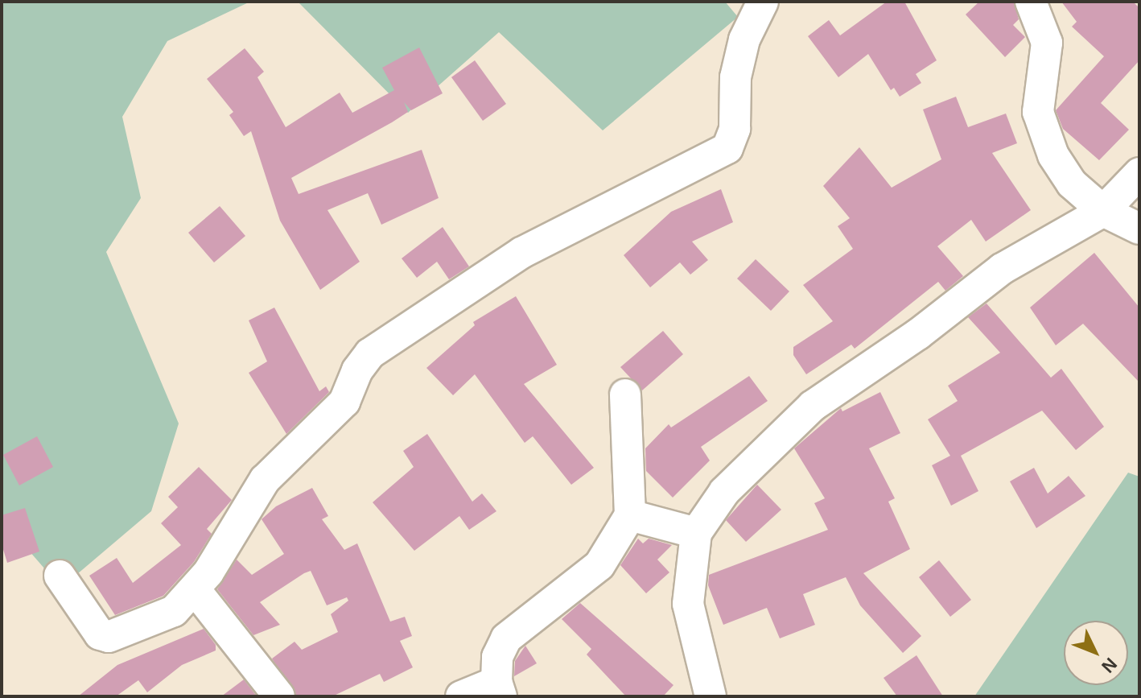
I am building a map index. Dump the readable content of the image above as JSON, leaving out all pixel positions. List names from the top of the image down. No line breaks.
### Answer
{"north":"bottom right"}
